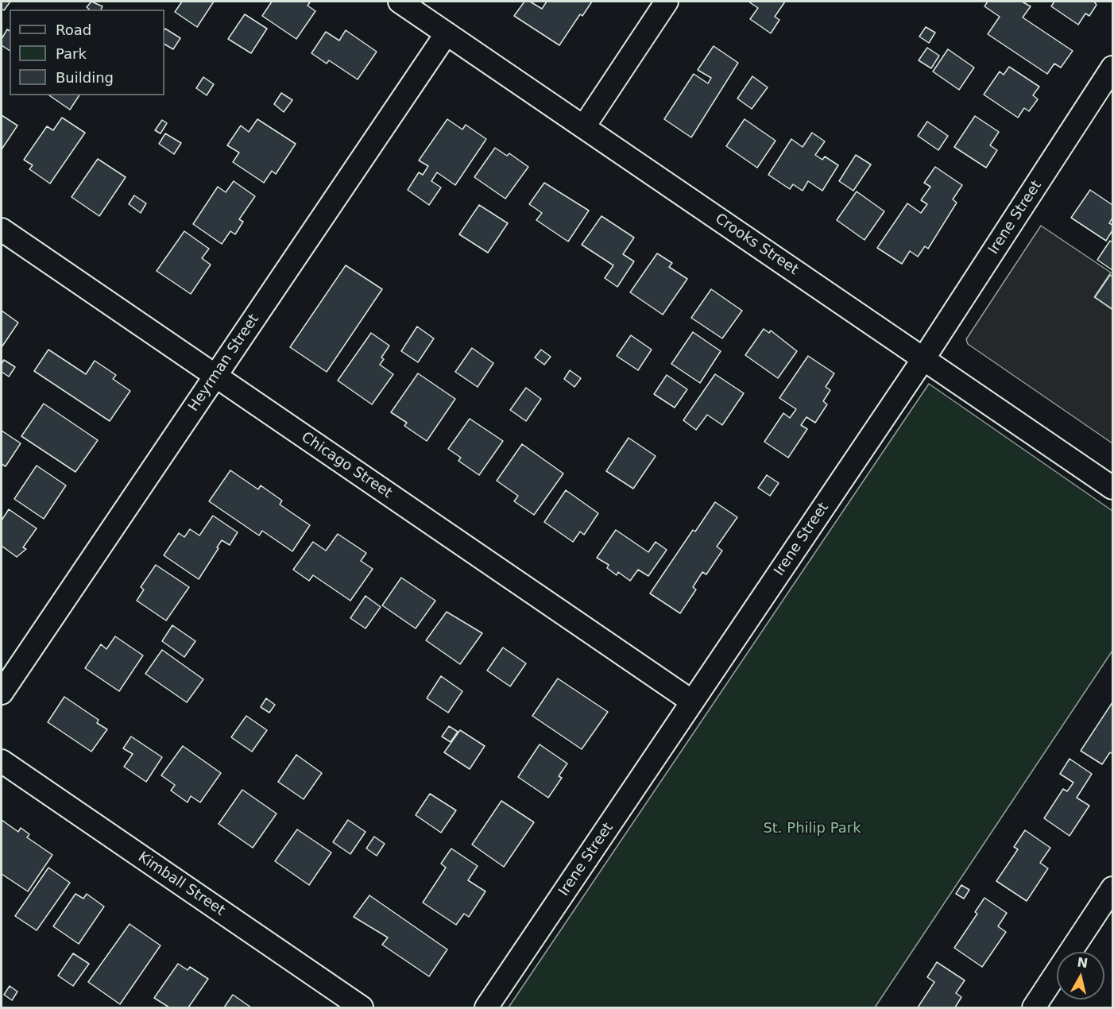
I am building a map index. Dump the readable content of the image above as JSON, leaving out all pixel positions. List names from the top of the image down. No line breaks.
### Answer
{"streets":{"street":["Irene Street","Crooks Street","Heyrman Street","Chicago Street","Kimball Street"]},"crossings":[["Irene Street","Crooks Street"],["Irene Street","Chicago Street"],["Crooks Street","Heyrman Street"],["Heyrman Street","Chicago Street"]],"parks":["St. Philip Park"],"legend":["Road","Park","Building"],"north":"top"}
